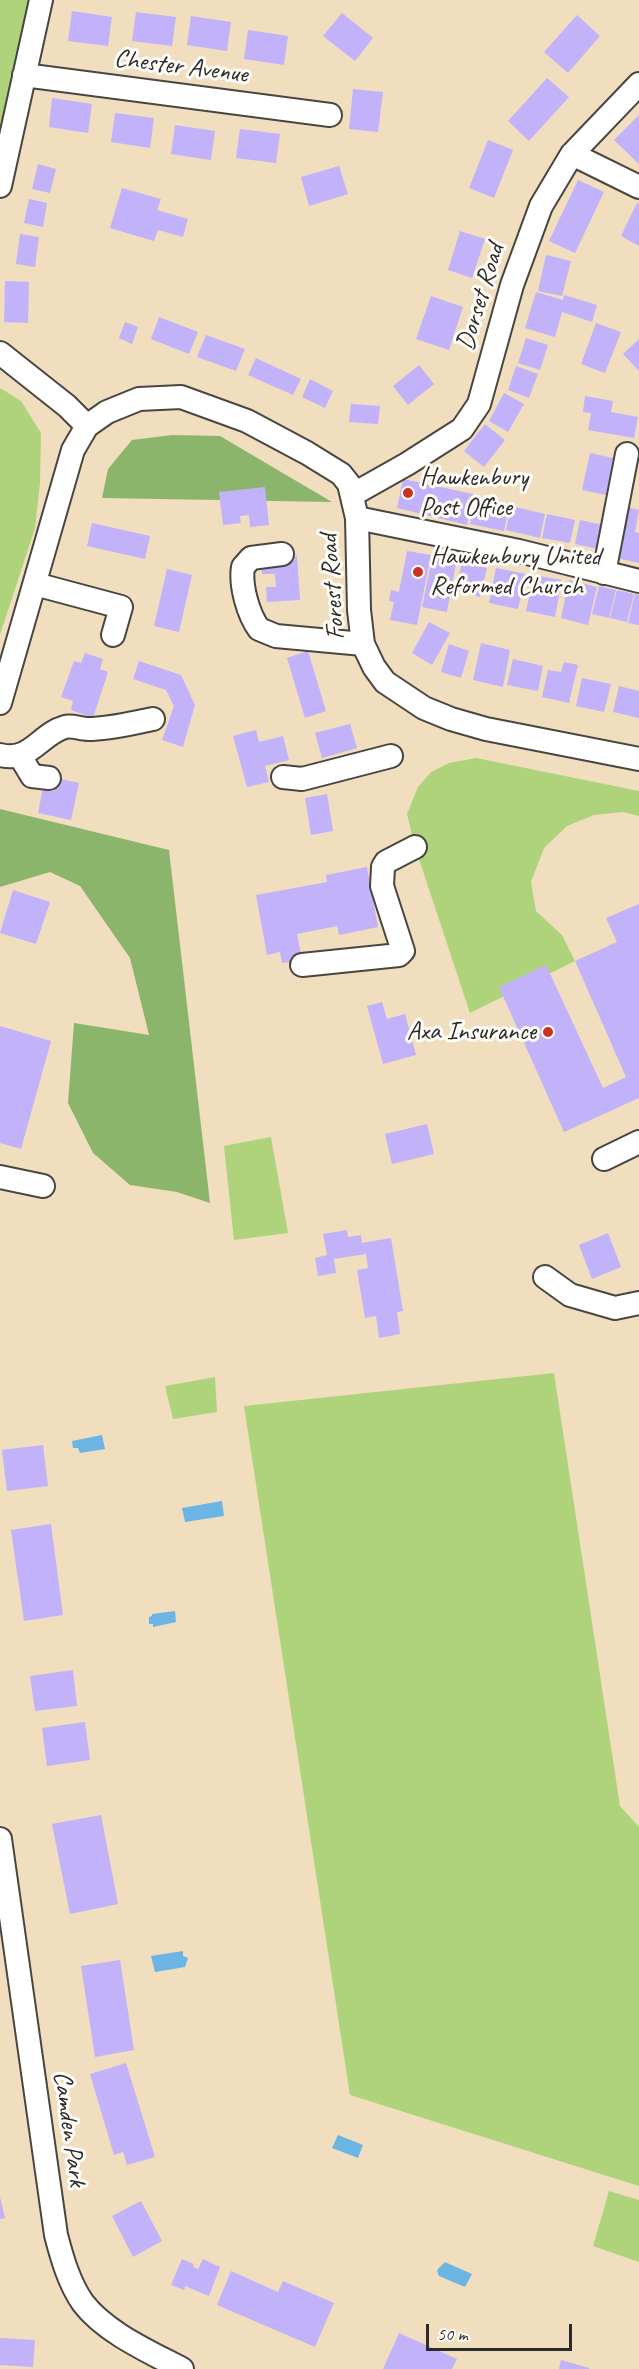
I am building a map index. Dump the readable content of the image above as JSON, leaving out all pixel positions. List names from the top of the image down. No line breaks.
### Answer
{"streets":{"street":["Chester Avenue","Dorset Road","Forest Road","Camden Park"]},"crossings":[["Dorset Road","Forest Road"]],"places":["Hawkenbury Post Office","Hawkenbury United Reformed Church","Axa Insurance"],"scale_bar":"50 m"}
